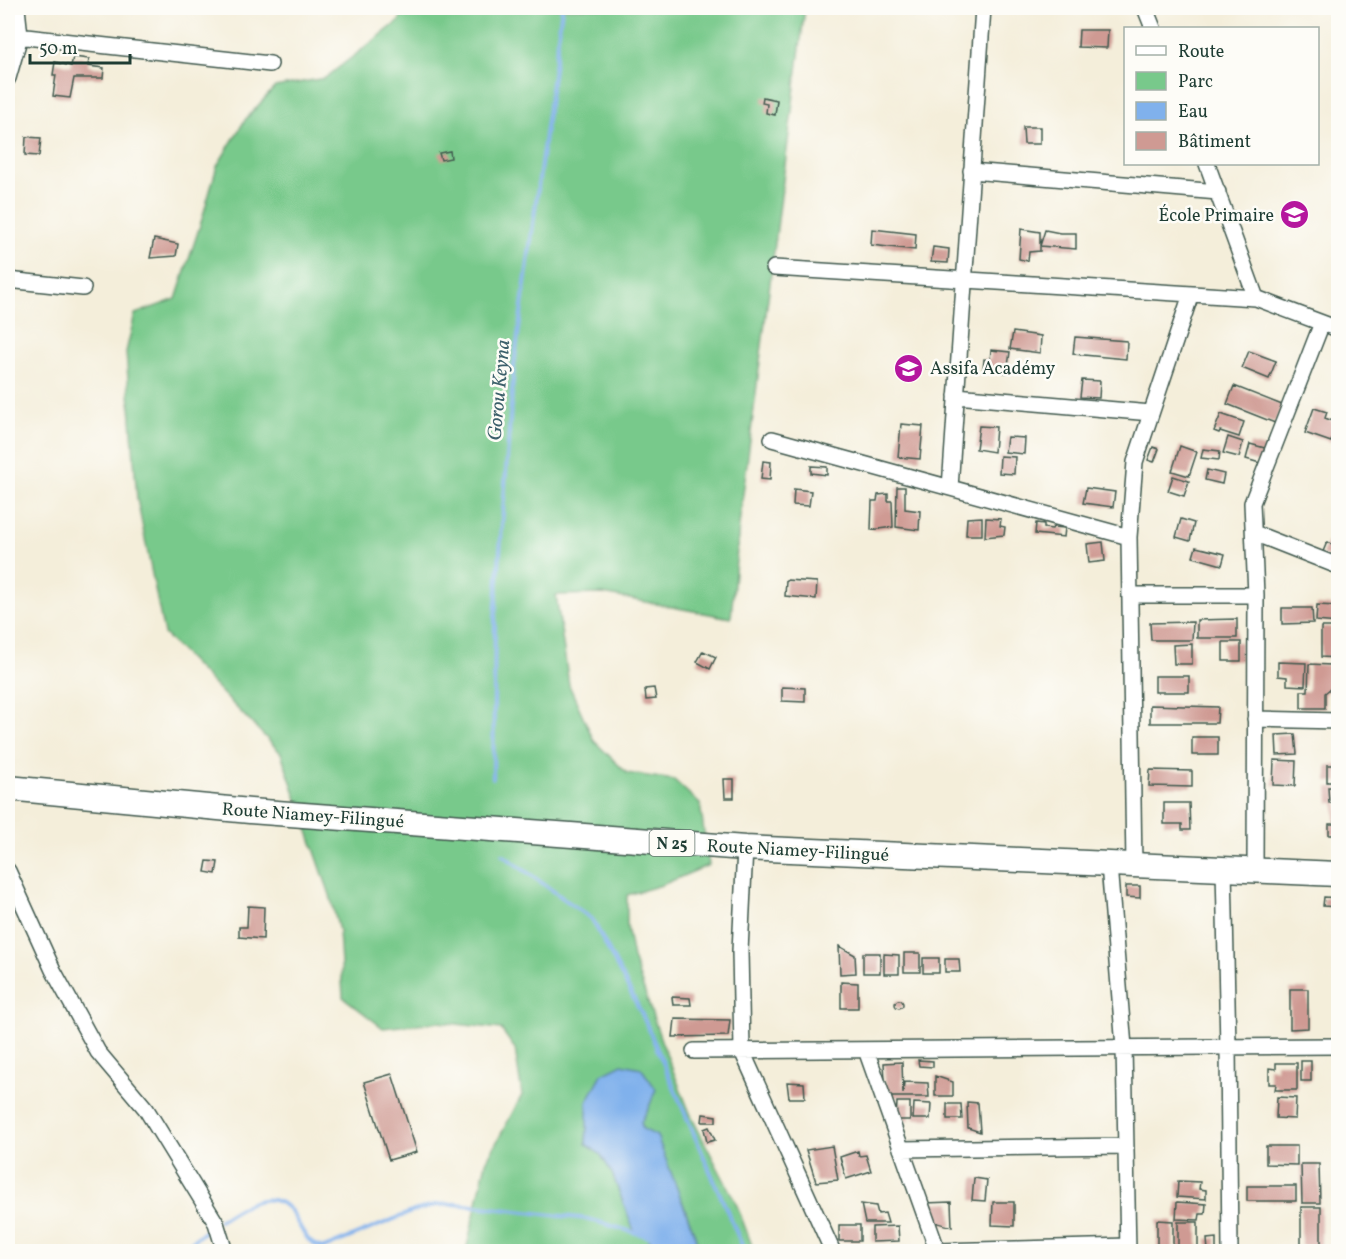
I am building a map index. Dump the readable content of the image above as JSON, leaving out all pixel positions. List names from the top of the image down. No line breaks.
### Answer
{"streets":{"main road":["Route Niamey-Filingué","N 25"]},"water":["Gorou Keyna"],"places":{"school or university":["École Primaire","Assifa Académy"]},"legend":["Route","Parc","Eau","Bâtiment"],"scale_bar":"50 m"}
